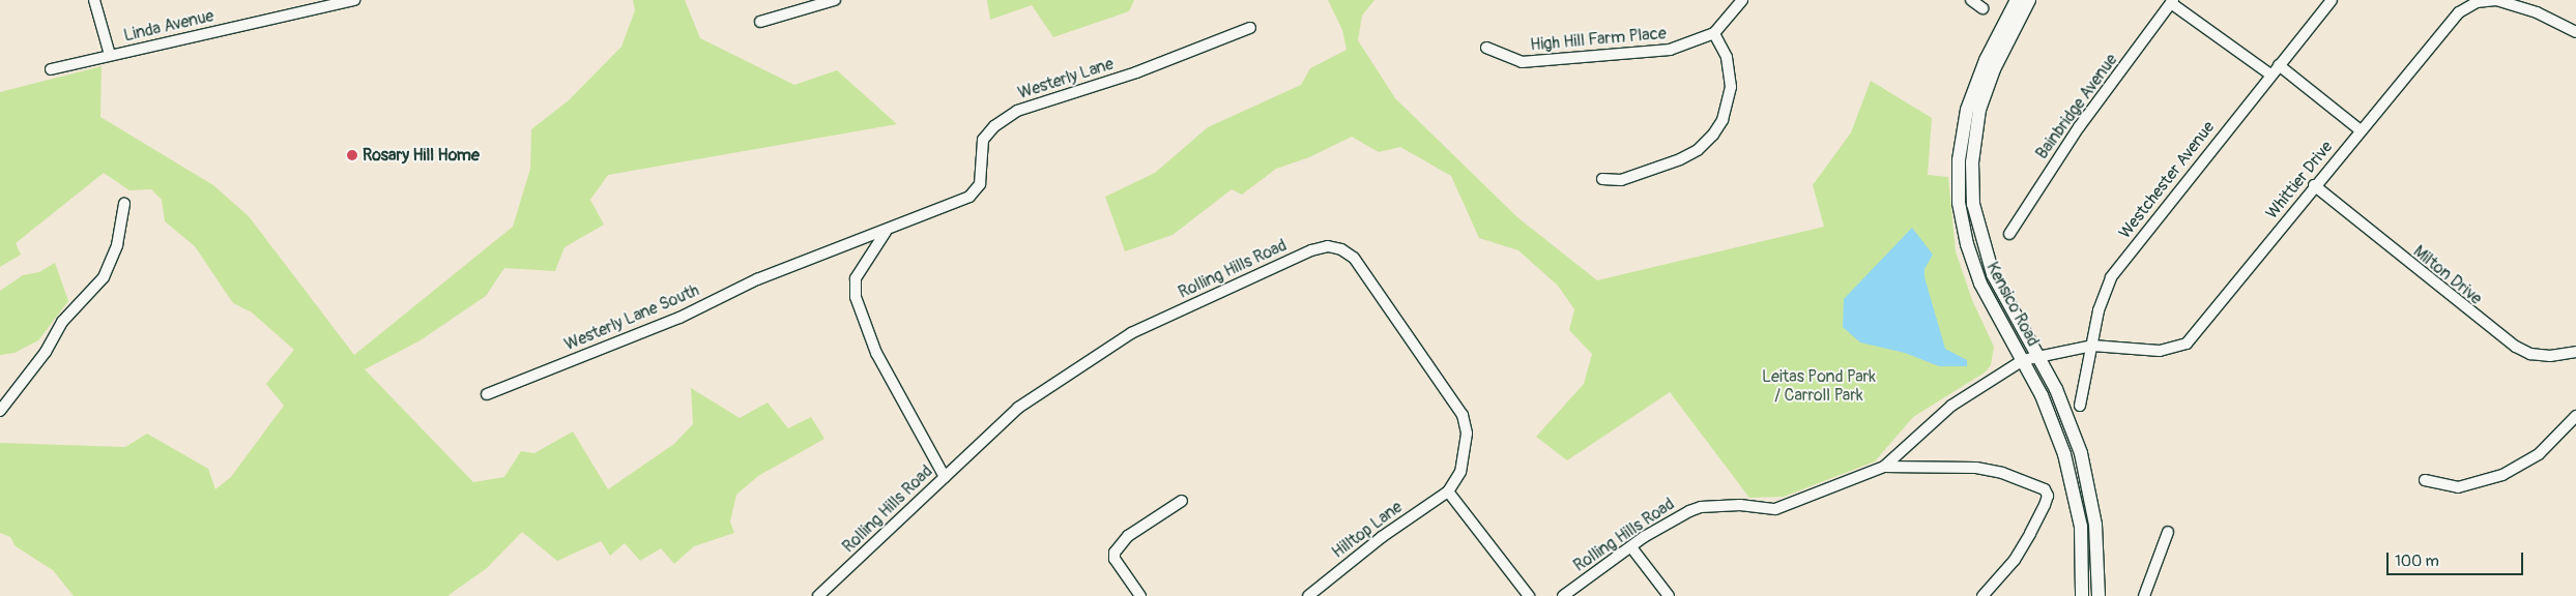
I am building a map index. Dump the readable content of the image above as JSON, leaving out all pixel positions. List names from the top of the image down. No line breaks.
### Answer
{"streets":{"street":["Linda Avenue","High Hill Farm Place","Westerly Lane","Bainbridge Avenue","Westchester Avenue","Whittier Drive","Rolling Hills Road","Milton Drive","Kensico Road","Westerly Lane South","Hilltop Lane"]},"crossings":[["Westerly Lane","Westerly Lane South"],["Westchester Avenue","Whittier Drive"],["Whittier Drive","Rolling Hills Road"],["Whittier Drive","Milton Drive"],["Whittier Drive","Kensico Road"],["Rolling Hills Road","Kensico Road"],["Rolling Hills Road","Hilltop Lane"]],"parks":["Leitas Pond Park / Carroll Park"],"places":["Rosary Hill Home"],"scale_bar":"100 m"}
